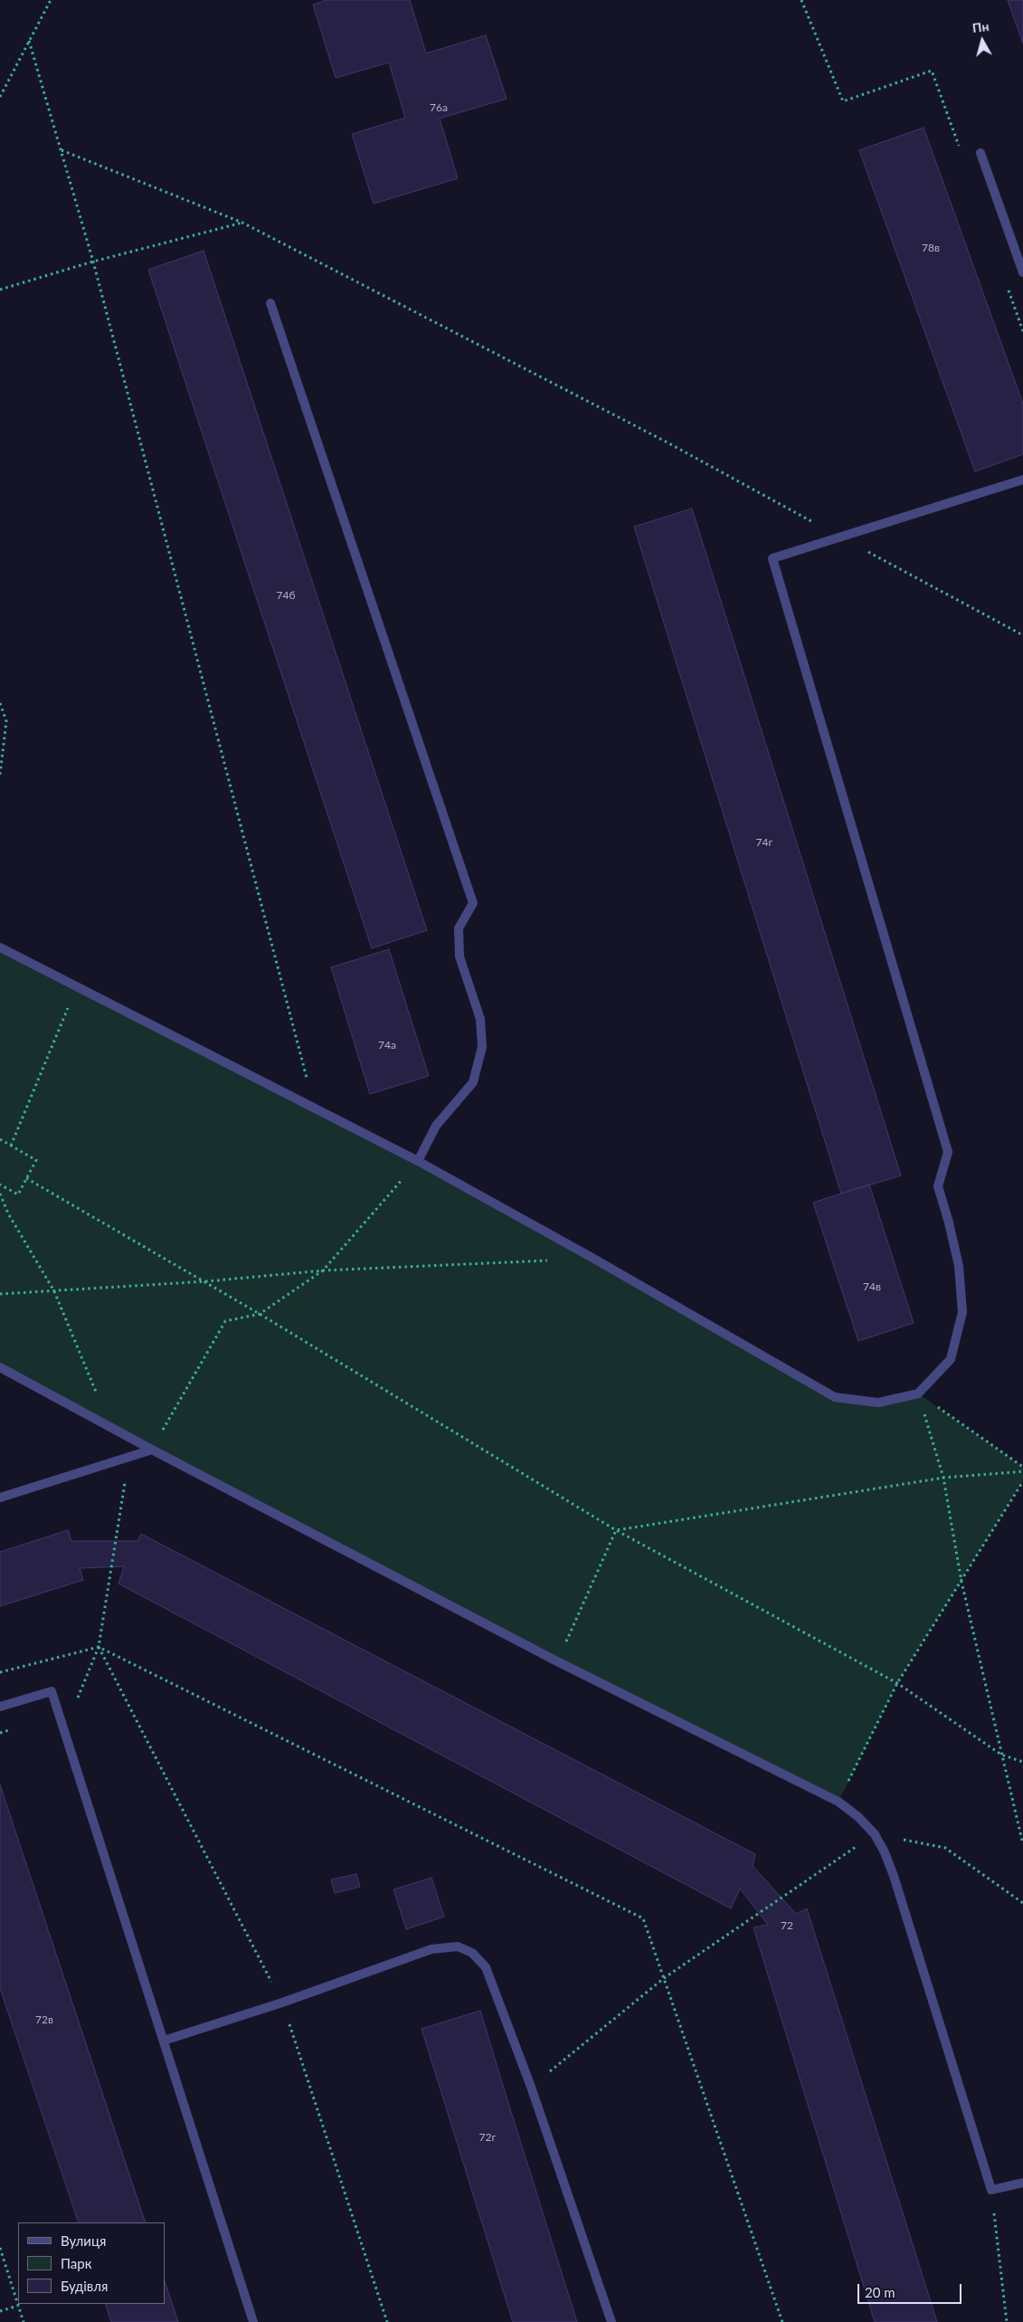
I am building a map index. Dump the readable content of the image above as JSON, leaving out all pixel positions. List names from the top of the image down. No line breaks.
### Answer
{"house_numbers":["76а","78в","74б","74г","74а","74в","72","72в","72г"],"legend":["Вулиця","Парк","Будівля"],"scale_bar":"20 m","north":"top"}
